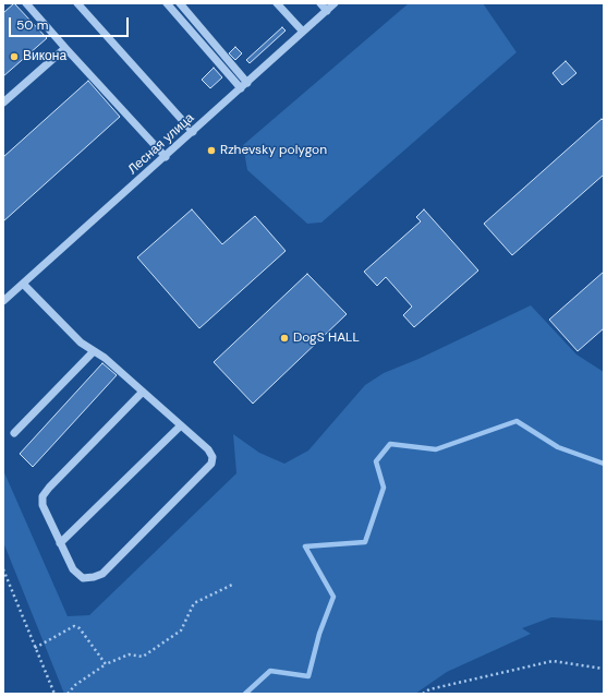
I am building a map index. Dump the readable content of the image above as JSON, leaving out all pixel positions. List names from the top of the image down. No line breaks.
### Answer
{"streets":{"street":["Лесная улица"]},"places":["Викона","Rzhevsky polygon","DogS HALL"],"scale_bar":"50 m"}
